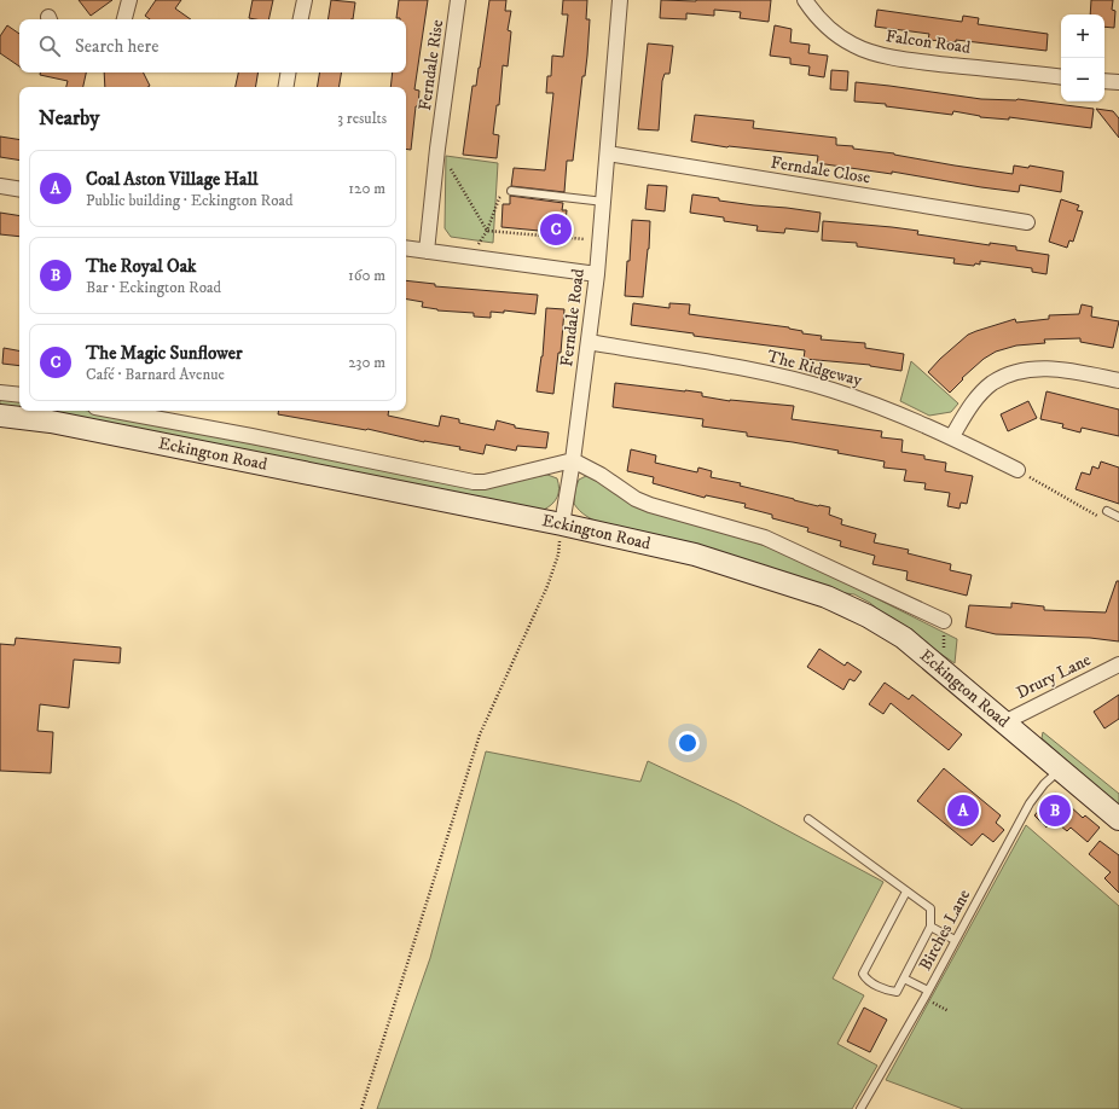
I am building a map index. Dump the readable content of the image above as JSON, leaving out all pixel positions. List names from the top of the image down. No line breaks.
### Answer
{"streets":{"main road":["Eckington Road"],"street":["Falcon Road","Ferndale Rise","Ferndale Close","Ferndale Road","The Ridgeway","Drury Lane"],"lane":["Birches Lane"]},"crossings":[["Ferndale Close","Ferndale Road"],["Ferndale Road","The Ridgeway"],["Ferndale Road","Eckington Road"],["Eckington Road","Drury Lane"],["Eckington Road","Birches Lane"]],"page":{"map_buttons":["+","−"],"search":"Search here","heading":["Nearby","3 results"],"list":[{"mark":"A","name":"Coal Aston Village Hall","note":"Public building · Eckington Road","value":"120 m"},{"mark":"B","name":"The Royal Oak","note":"Bar · Eckington Road","value":"160 m"},{"mark":"C","name":"The Magic Sunflower","note":"Café · Barnard Avenue","value":"230 m"}],"pins":["C","A","B"]}}
